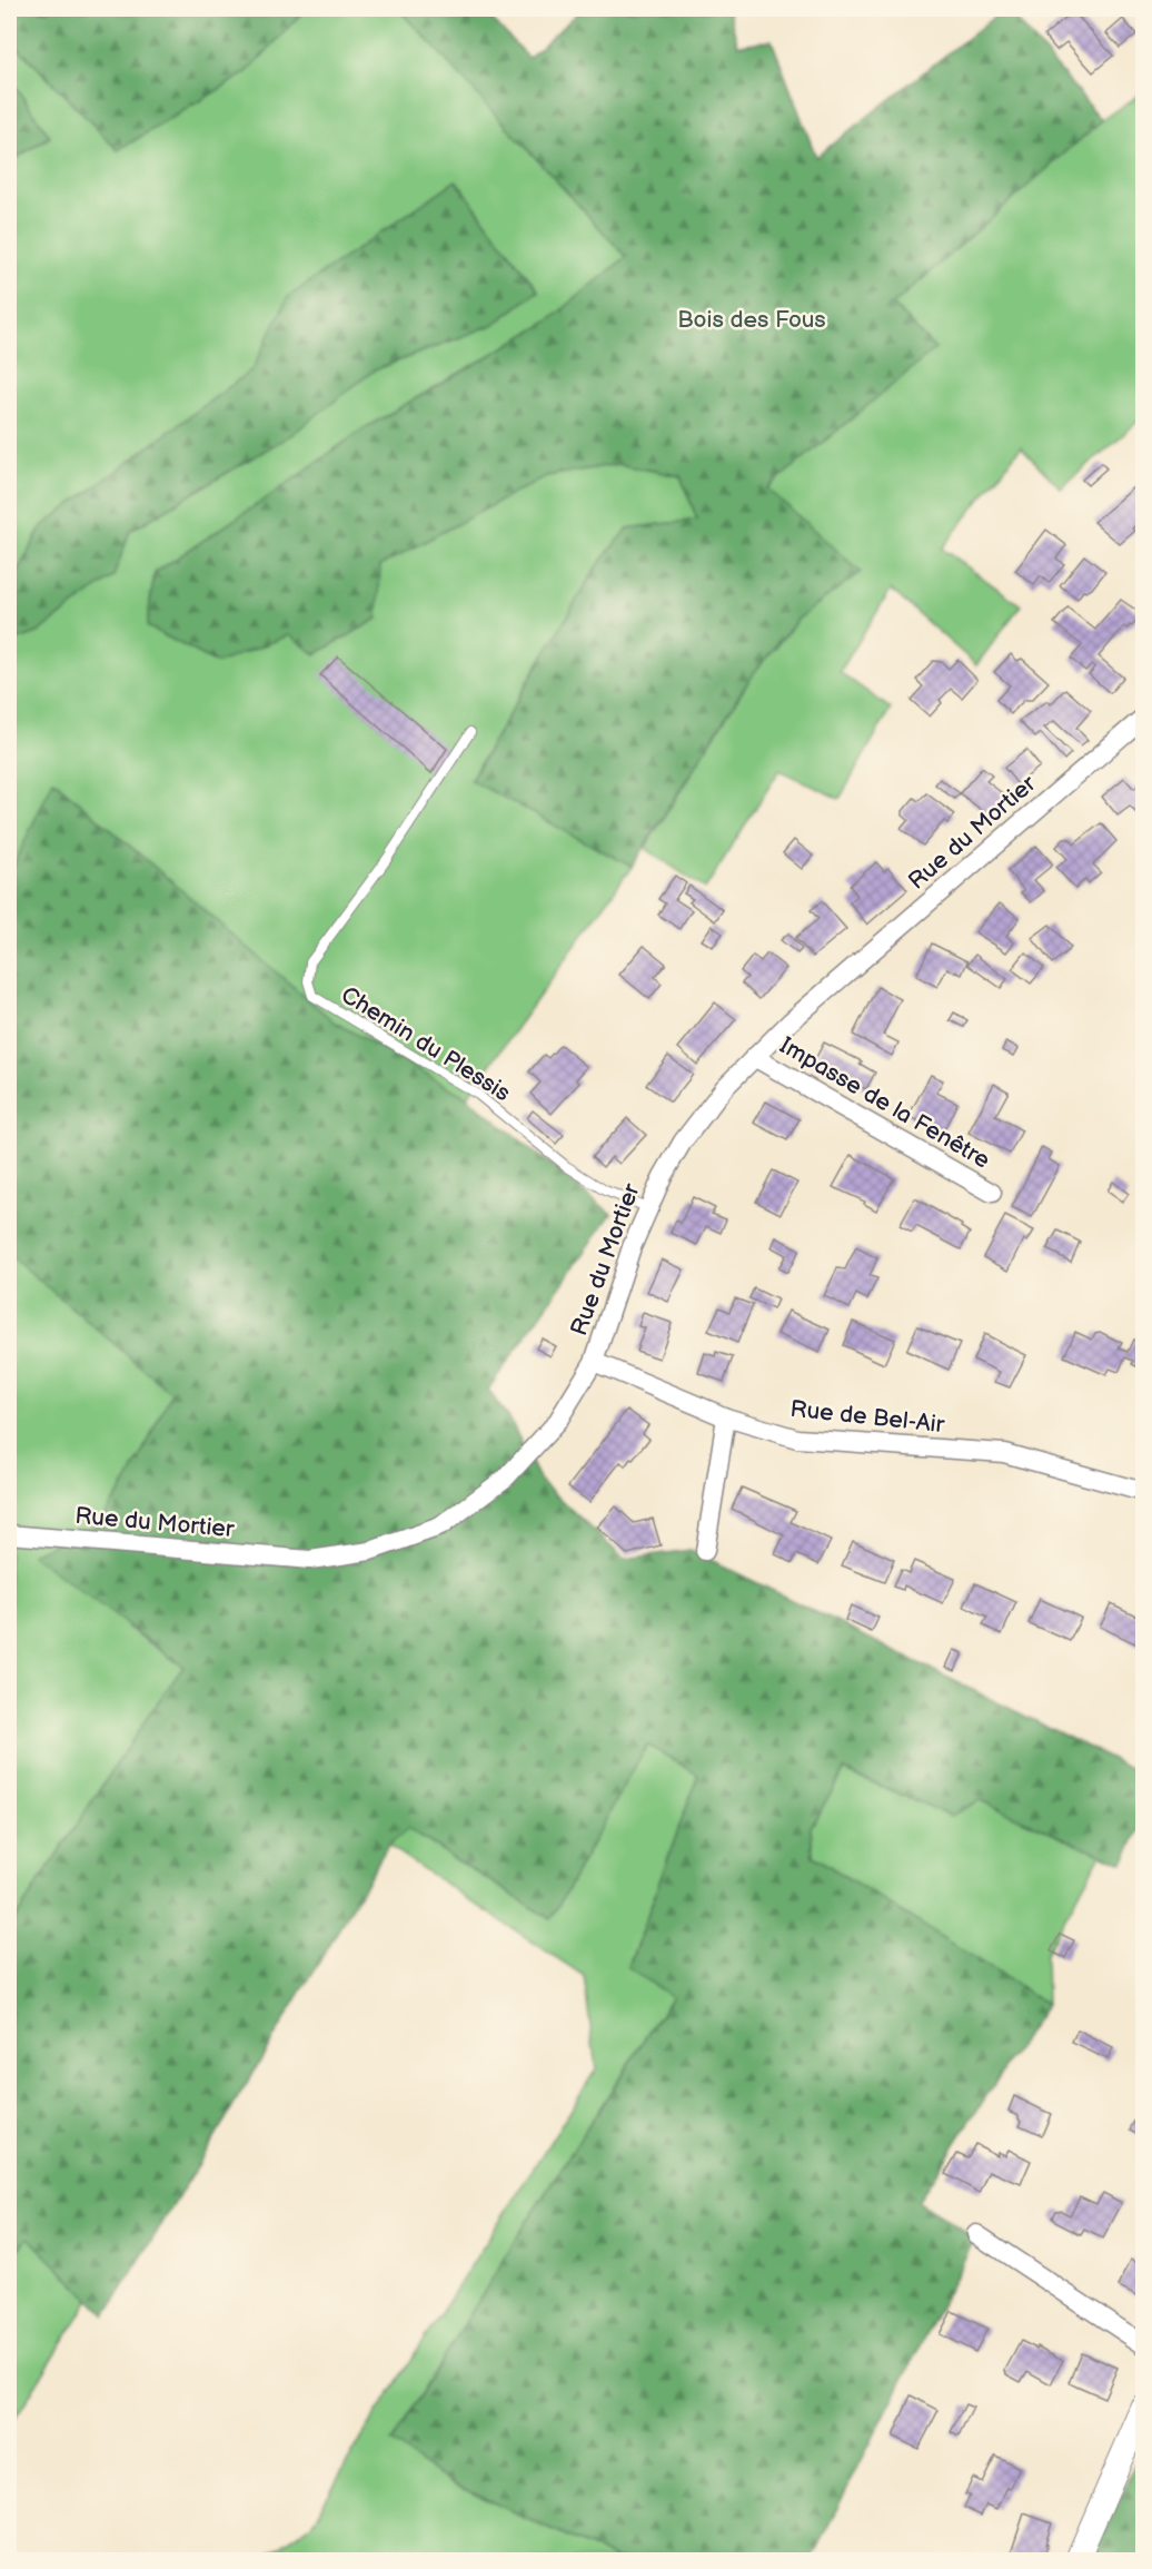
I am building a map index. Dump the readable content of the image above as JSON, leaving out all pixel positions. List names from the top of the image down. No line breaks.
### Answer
{"streets":{"street":["Rue du Mortier","Impasse de la Fenêtre","Rue de Bel-Air"],"lane":["Chemin du Plessis"]},"crossings":[["Rue du Mortier","Chemin du Plessis"],["Rue du Mortier","Impasse de la Fenêtre"],["Rue du Mortier","Rue de Bel-Air"]],"parks":["Bois des Fous"]}
